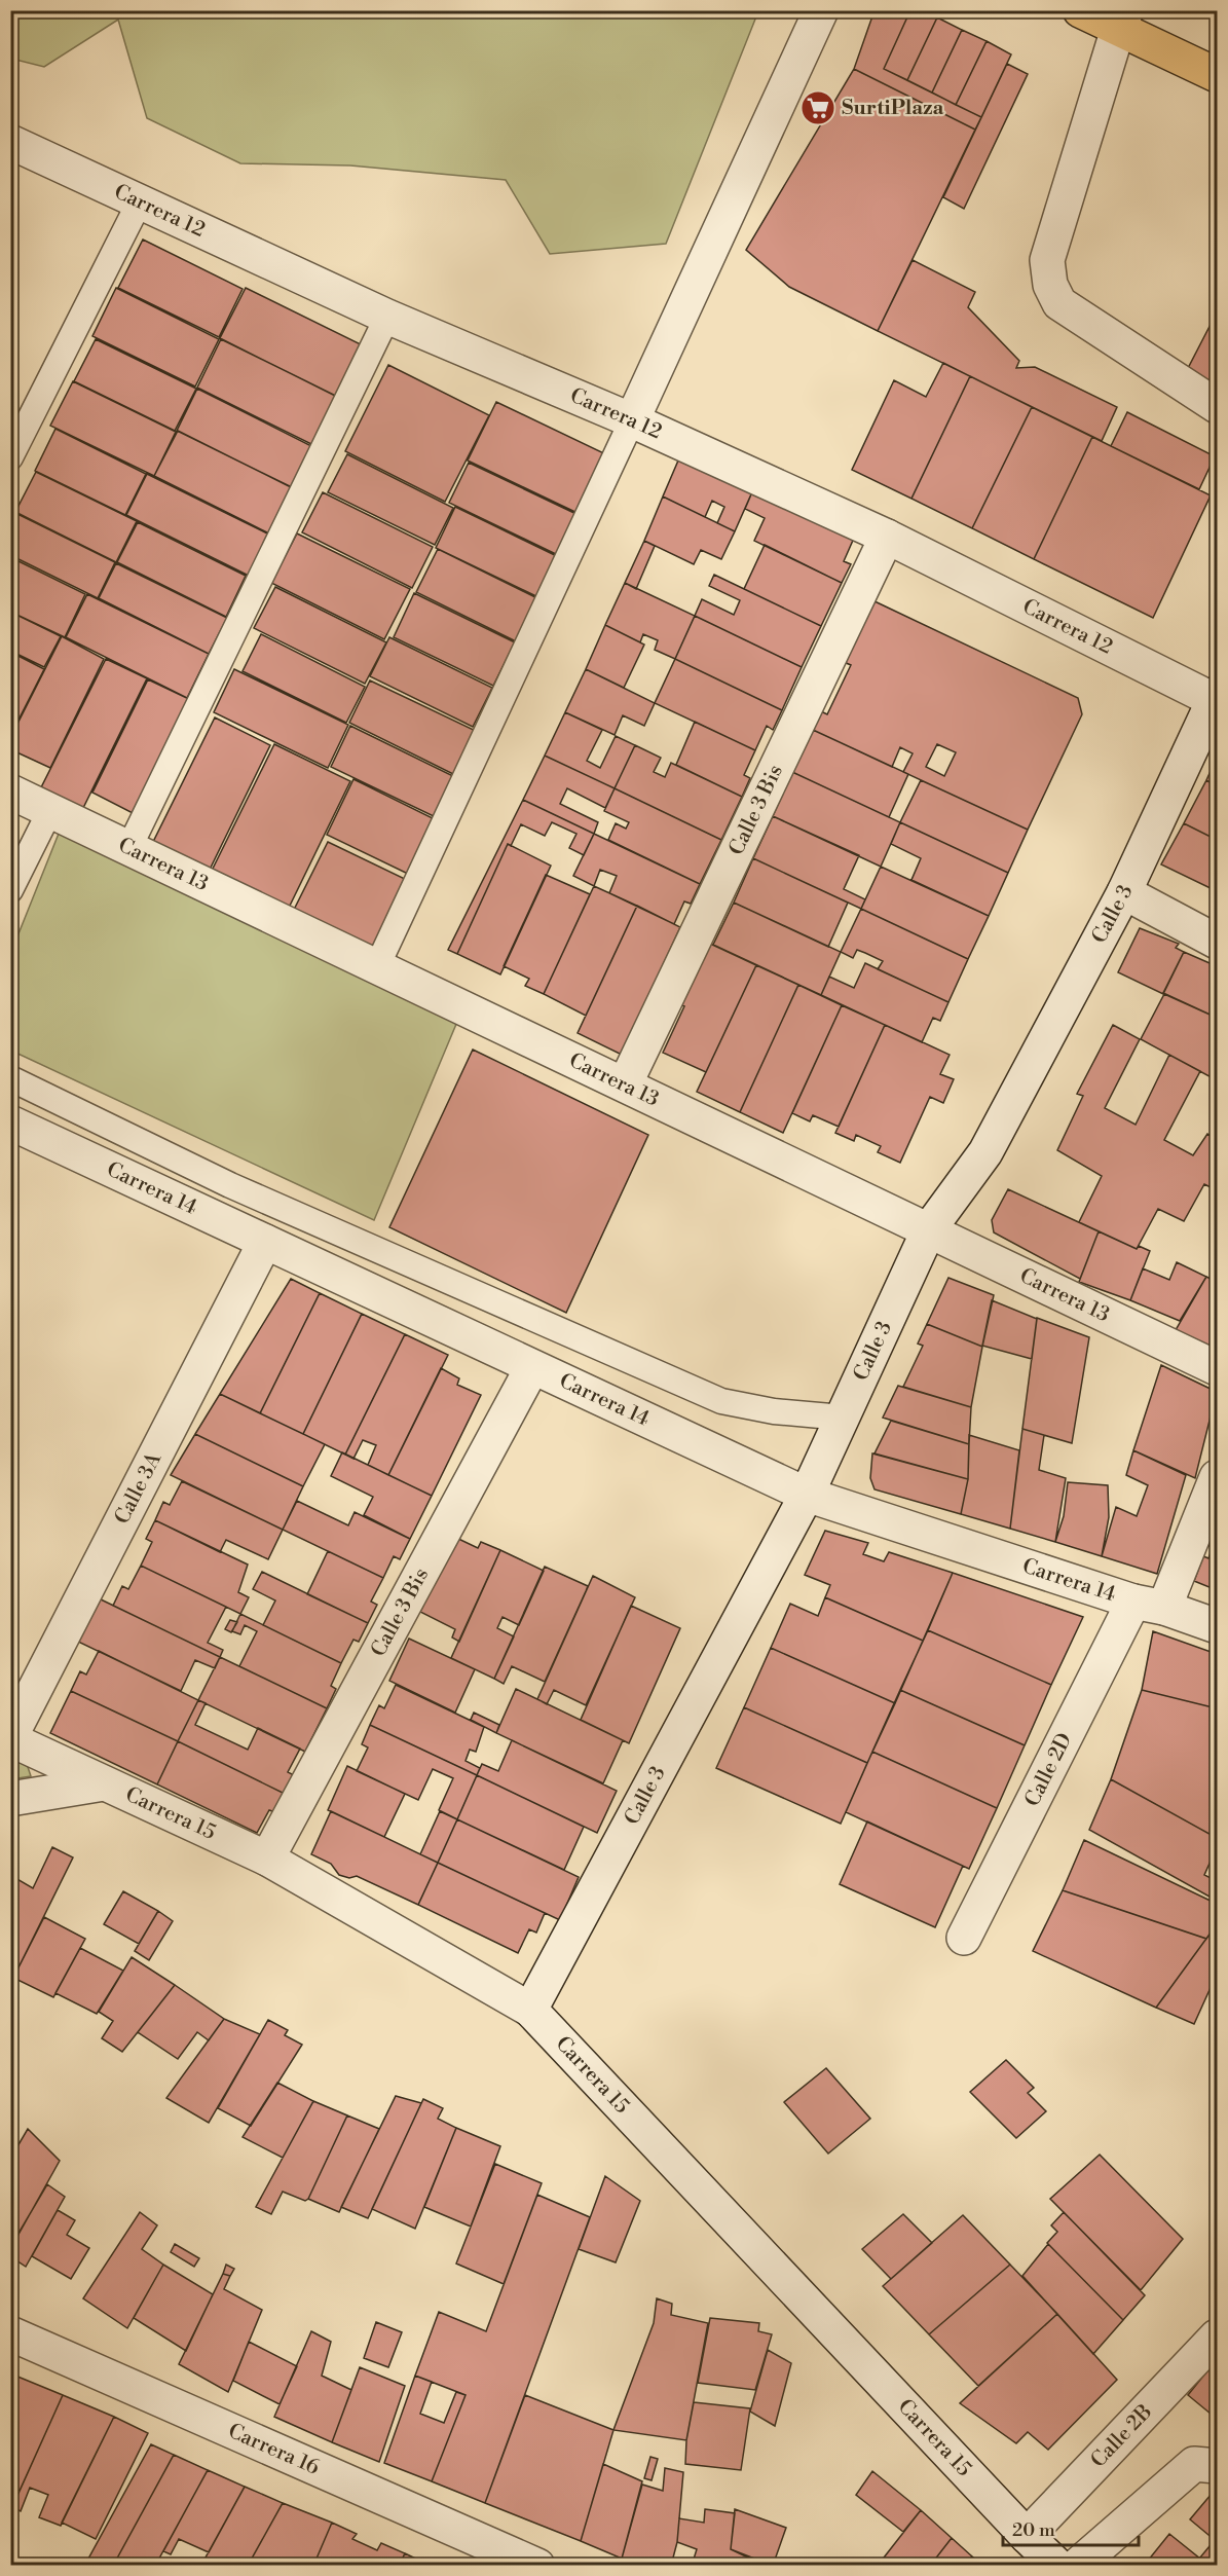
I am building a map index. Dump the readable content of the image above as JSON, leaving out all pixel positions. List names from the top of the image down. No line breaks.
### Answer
{"streets":{"street":["Carrera 12","Calle 3 Bis","Carrera 13","Calle 3","Carrera 14","Calle 3A","Calle 2D","Carrera 15","Calle 2B","Carrera 16"]},"crossings":[["Carrera 12","Calle 3 Bis"],["Carrera 12","Calle 3"],["Calle 3 Bis","Carrera 13"],["Calle 3 Bis","Carrera 14"],["Calle 3 Bis","Carrera 15"],["Carrera 13","Calle 3"],["Calle 3","Carrera 14"],["Calle 3","Carrera 15"],["Carrera 14","Calle 3A"],["Carrera 14","Calle 2D"],["Calle 3A","Carrera 15"],["Carrera 15","Calle 2B"]],"places":{"supermarket":["SurtiPlaza"]},"scale_bar":"20 m"}
